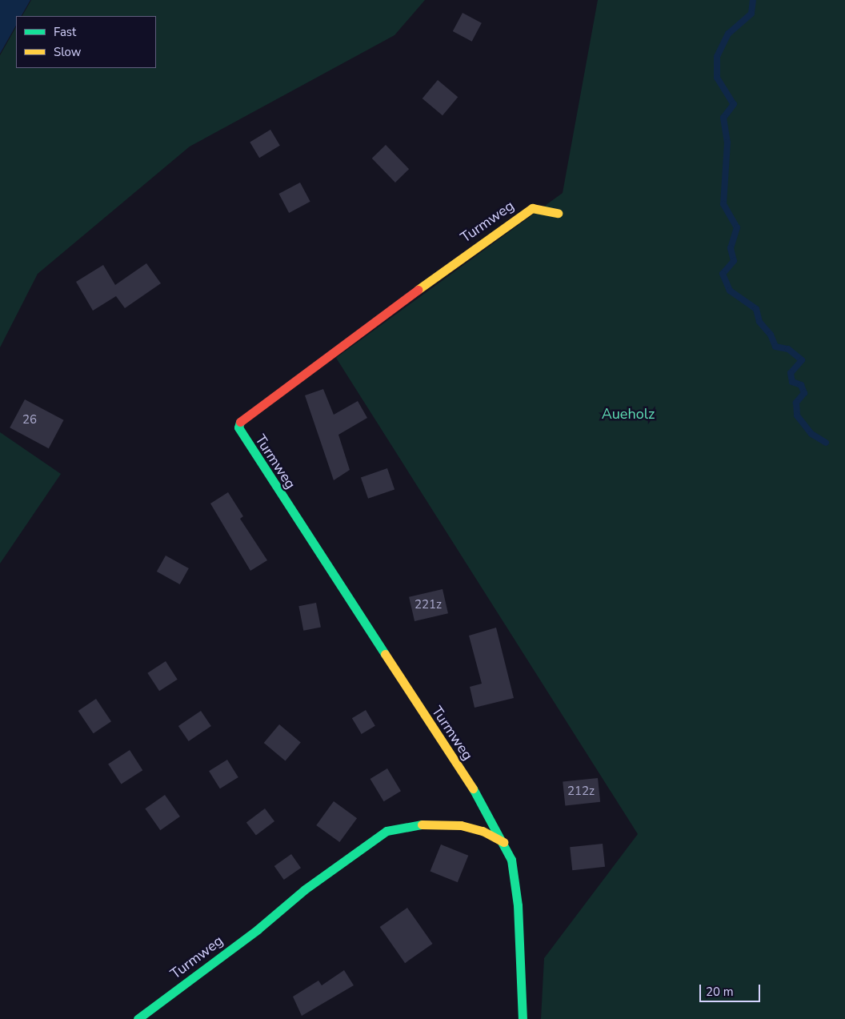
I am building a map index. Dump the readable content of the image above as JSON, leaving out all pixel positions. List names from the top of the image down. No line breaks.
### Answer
{"streets":{"street":["Turmweg"]},"parks":["Aueholz"],"house_numbers":["26","221z","212z"],"legend":["Fast","Slow"],"scale_bar":"20 m"}
